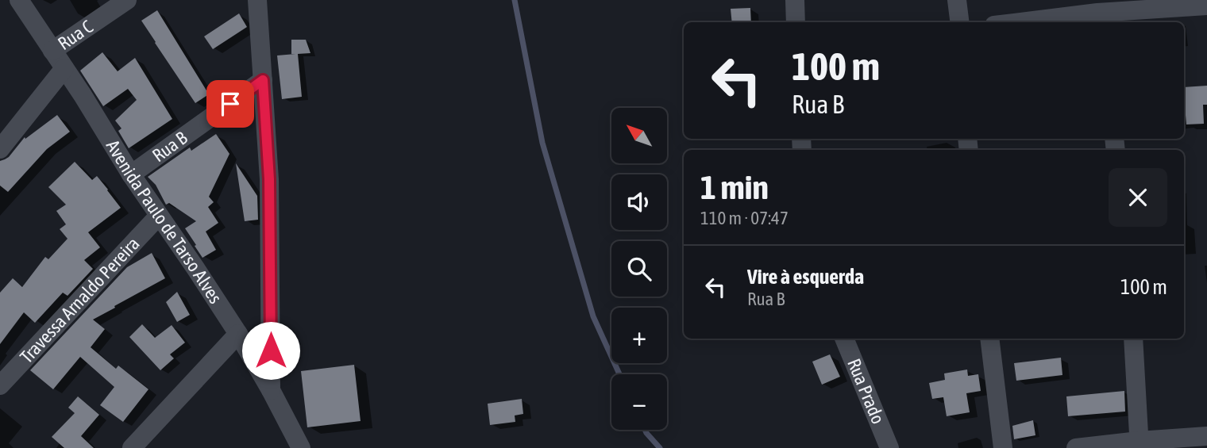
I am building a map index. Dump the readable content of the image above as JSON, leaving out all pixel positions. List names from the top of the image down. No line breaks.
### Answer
{"streets":{"street":["Rua C","Rua B","Avenida Paulo de Tarso Alves","Travessa Arnaldo Pereira","Rua Prado"]},"crossings":[["Rua C","Avenida Paulo de Tarso Alves"],["Rua B","Avenida Paulo de Tarso Alves"],["Avenida Paulo de Tarso Alves","Travessa Arnaldo Pereira"]],"north":"top left","page":{"turn":["100 m","Rua B"],"map_buttons":["+","−"],"heading":["1 min","110 m · 07:47"],"list":[{"name":"Vire à esquerda","note":"Rua B","value":"100 m"}]}}
